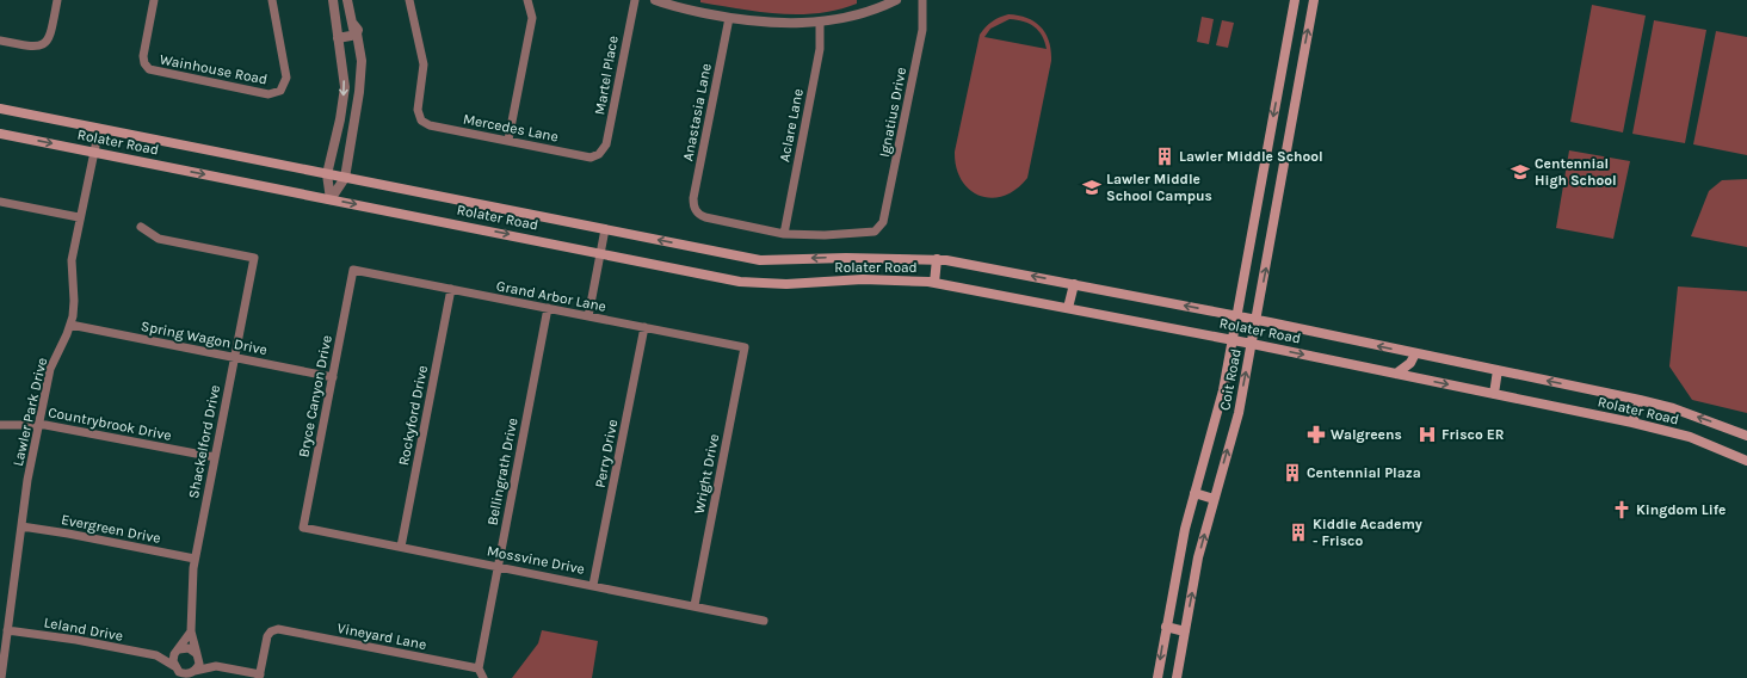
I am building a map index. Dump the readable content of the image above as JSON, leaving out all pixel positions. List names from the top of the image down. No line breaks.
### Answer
{"streets":{"main road":["Rolater Road","Coit Road"],"street":["Wainhouse Road","Martel Place","Anastasia Lane","Ignatius Drive","Aclare Lane","Mercedes Lane","Grand Arbor Lane","Spring Wagon Drive","Bryce Canyon Drive","Lawler Park Drive","Rockyford Drive","Countrybrook Drive","Shackelford Drive","Perry Drive","Bellingrath Drive","Wright Drive","Evergreen Drive","Mossvine Drive","Leland Drive","Vineyard Lane"]},"crossings":[["Martel Place","Mercedes Lane"],["Anastasia Lane","Ignatius Drive"],["Anastasia Lane","Aclare Lane"],["Ignatius Drive","Aclare Lane"],["Rolater Road","Coit Road"],["Rolater Road","Lawler Park Drive"],["Grand Arbor Lane","Bryce Canyon Drive"],["Grand Arbor Lane","Rockyford Drive"],["Grand Arbor Lane","Perry Drive"],["Grand Arbor Lane","Bellingrath Drive"],["Grand Arbor Lane","Wright Drive"],["Spring Wagon Drive","Bryce Canyon Drive"],["Spring Wagon Drive","Lawler Park Drive"],["Spring Wagon Drive","Shackelford Drive"],["Bryce Canyon Drive","Mossvine Drive"],["Lawler Park Drive","Countrybrook Drive"],["Lawler Park Drive","Evergreen Drive"],["Lawler Park Drive","Leland Drive"],["Rockyford Drive","Mossvine Drive"],["Countrybrook Drive","Shackelford Drive"],["Shackelford Drive","Evergreen Drive"],["Shackelford Drive","Leland Drive"],["Perry Drive","Mossvine Drive"],["Bellingrath Drive","Mossvine Drive"],["Bellingrath Drive","Vineyard Lane"],["Wright Drive","Mossvine Drive"]],"places":{"building":["Lawler Middle School","Centennial Plaza","Kiddie Academy - Frisco"],"school or university":["Centennial High School","Lawler Middle School Campus"],"pharmacy":["Walgreens"],"hospital":["Frisco ER"],"church":["Kingdom Life"]}}
